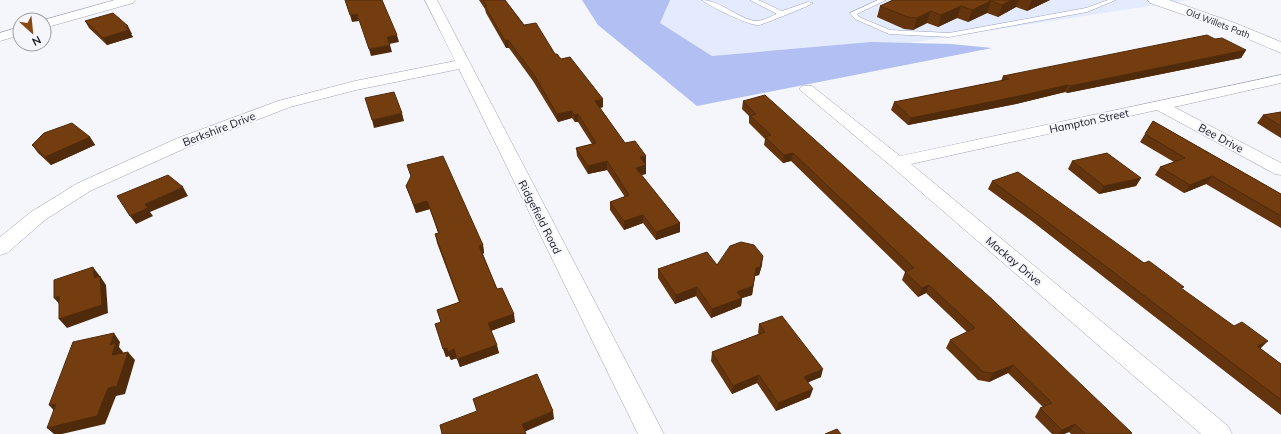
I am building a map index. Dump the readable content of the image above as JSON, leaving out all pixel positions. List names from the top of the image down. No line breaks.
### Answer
{"streets":{"main road":["Old Willets Path"],"street":["Hampton Street","Berkshire Drive","Bee Drive","Ridgefield Road","Mackay Drive"]},"crossings":[["Hampton Street","Bee Drive"],["Hampton Street","Mackay Drive"],["Berkshire Drive","Ridgefield Road"]],"north":"bottom right"}
